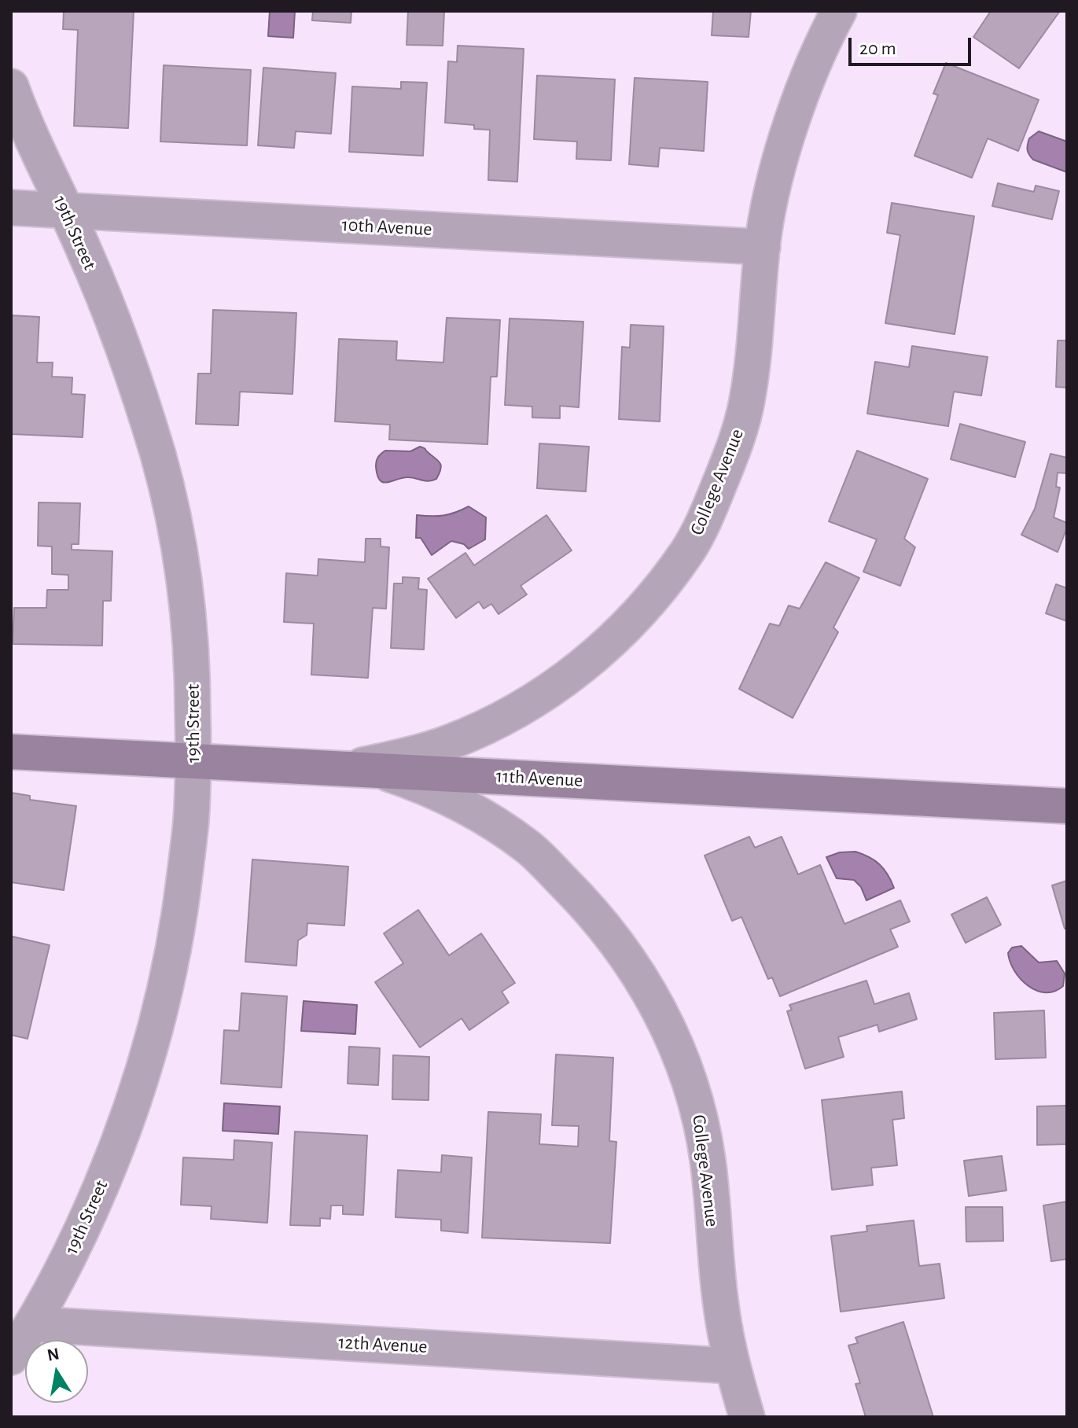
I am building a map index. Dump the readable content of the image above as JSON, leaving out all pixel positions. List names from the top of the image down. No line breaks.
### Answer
{"streets":{"street":["10th Avenue","19th Street","College Avenue","11th Avenue","12th Avenue"]},"crossings":[["10th Avenue","19th Street"],["10th Avenue","College Avenue"],["19th Street","11th Avenue"],["19th Street","12th Avenue"],["College Avenue","11th Avenue"],["College Avenue","12th Avenue"]],"scale_bar":"20 m","north":"top"}
